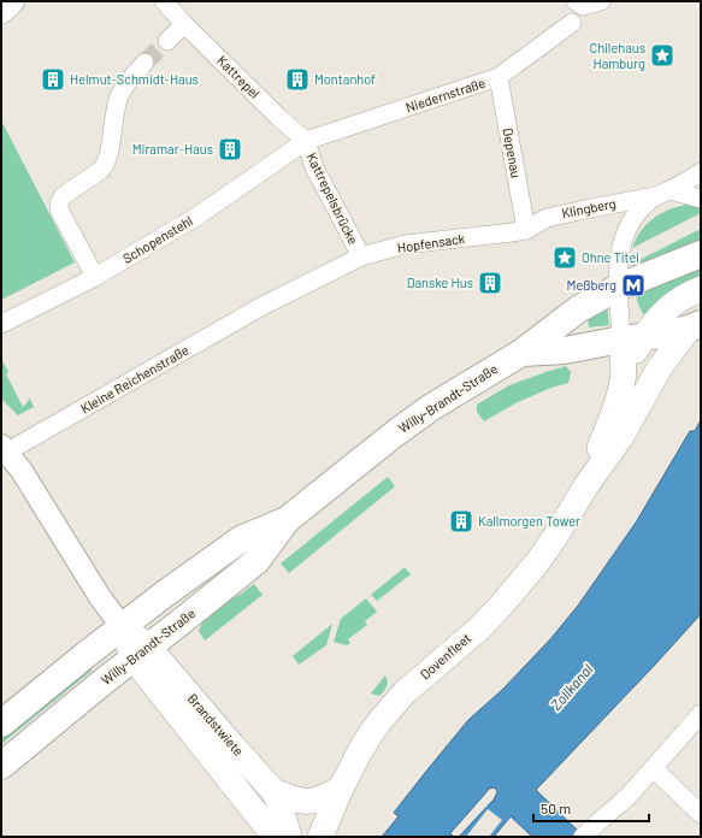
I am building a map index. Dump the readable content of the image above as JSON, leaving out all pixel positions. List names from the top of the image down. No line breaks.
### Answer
{"streets":{"main road":["Willy-Brandt-Straße","Dovenfleet","Brandstwiete"],"street":["Kattrepel","Niedernstraße","Depenau","Kattrepelsbrücke","Klingberg","Schopenstehl","Hopfensack","Kleine Reichenstraße"]},"crossings":[["Kattrepel","Niedernstraße"],["Kattrepel","Kattrepelsbrücke"],["Kattrepel","Schopenstehl"],["Niedernstraße","Depenau"],["Niedernstraße","Kattrepelsbrücke"],["Niedernstraße","Schopenstehl"],["Depenau","Klingberg"],["Depenau","Hopfensack"],["Kattrepelsbrücke","Schopenstehl"],["Kattrepelsbrücke","Hopfensack"],["Klingberg","Hopfensack"],["Hopfensack","Kleine Reichenstraße"],["Kleine Reichenstraße","Brandstwiete"],["Willy-Brandt-Straße","Dovenfleet"],["Willy-Brandt-Straße","Brandstwiete"]],"water":["Zollkanal"],"places":{"place":["Chilehaus Hamburg","Ohne Titel"],"building":["Helmut-Schmidt-Haus","Montanhof","Miramar-Haus","Danske Hus","Kallmorgen Tower"],"metro station":["Meßberg"]},"scale_bar":"50 m"}
